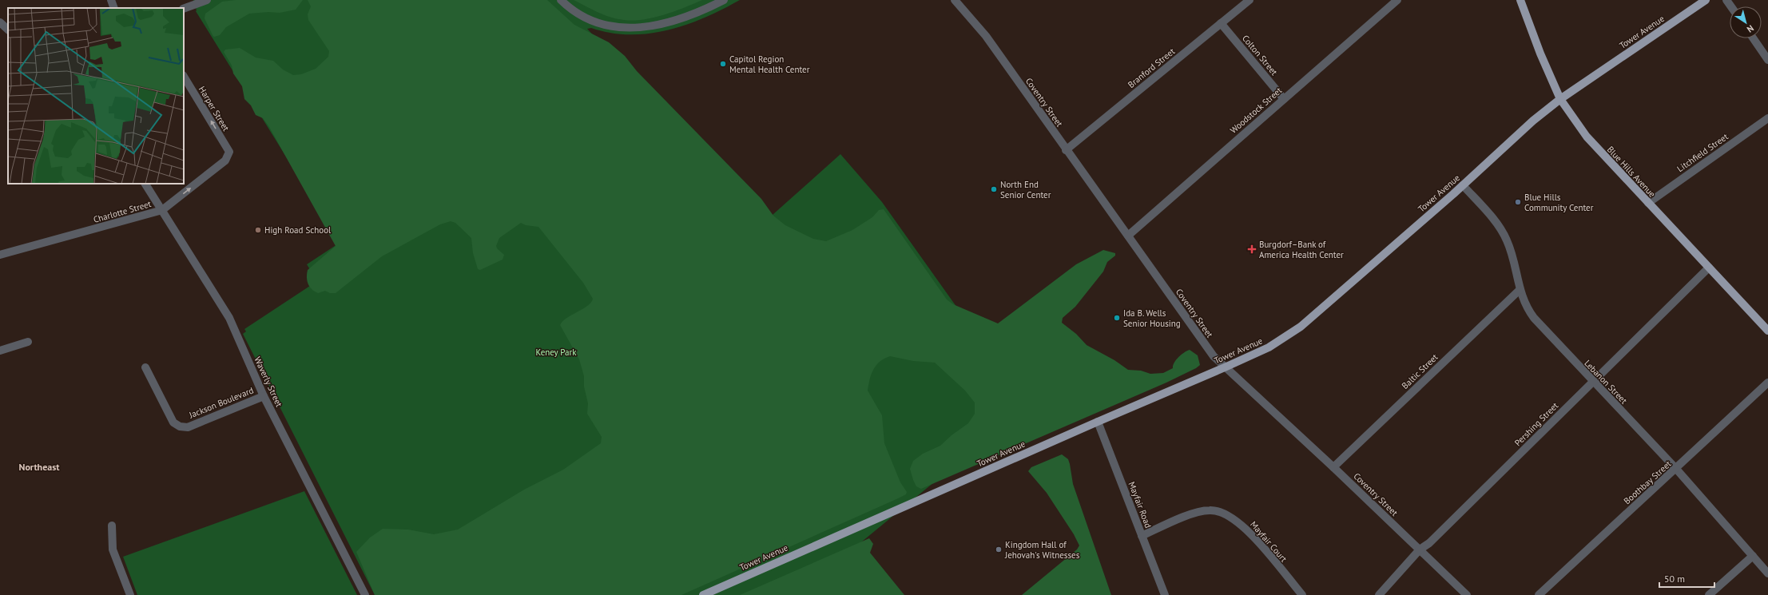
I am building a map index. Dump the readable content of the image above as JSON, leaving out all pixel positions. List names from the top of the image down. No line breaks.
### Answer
{"streets":{"main road":["Tower Avenue","Blue Hills Avenue"],"street":["Colton Street","Branford Street","Coventry Street","Harper Street","Woodstock Street","Litchfield Street","Charlotte Street","Baltic Street","Waverly Street","Lebanon Street","Jackson Boulevard","Pershing Street","Boothbay Street","Mayfair Road","Mayfair Court"]},"crossings":[["Tower Avenue","Coventry Street"],["Tower Avenue","Blue Hills Avenue"],["Tower Avenue","Lebanon Street"],["Tower Avenue","Mayfair Road"],["Colton Street","Branford Street"],["Colton Street","Woodstock Street"],["Branford Street","Coventry Street"],["Coventry Street","Woodstock Street"],["Coventry Street","Baltic Street"],["Coventry Street","Pershing Street"],["Harper Street","Charlotte Street"],["Litchfield Street","Blue Hills Avenue"],["Blue Hills Avenue","Pershing Street"],["Charlotte Street","Waverly Street"],["Baltic Street","Lebanon Street"],["Waverly Street","Jackson Boulevard"],["Lebanon Street","Pershing Street"],["Lebanon Street","Boothbay Street"],["Mayfair Road","Mayfair Court"]],"one_way":["Harper Street"],"districts":["Northeast"],"parks":["Keney Park"],"places":{"other":["Capitol Region Mental Health Center","North End Senior Center","Blue Hills Community Center","High Road School","Ida B. Wells Senior Housing","Kingdom Hall of Jehovah's Witnesses"],"health":["Burgdorf–Bank of America Health Center"]},"scale_bar":"50 m","north":"bottom right"}
